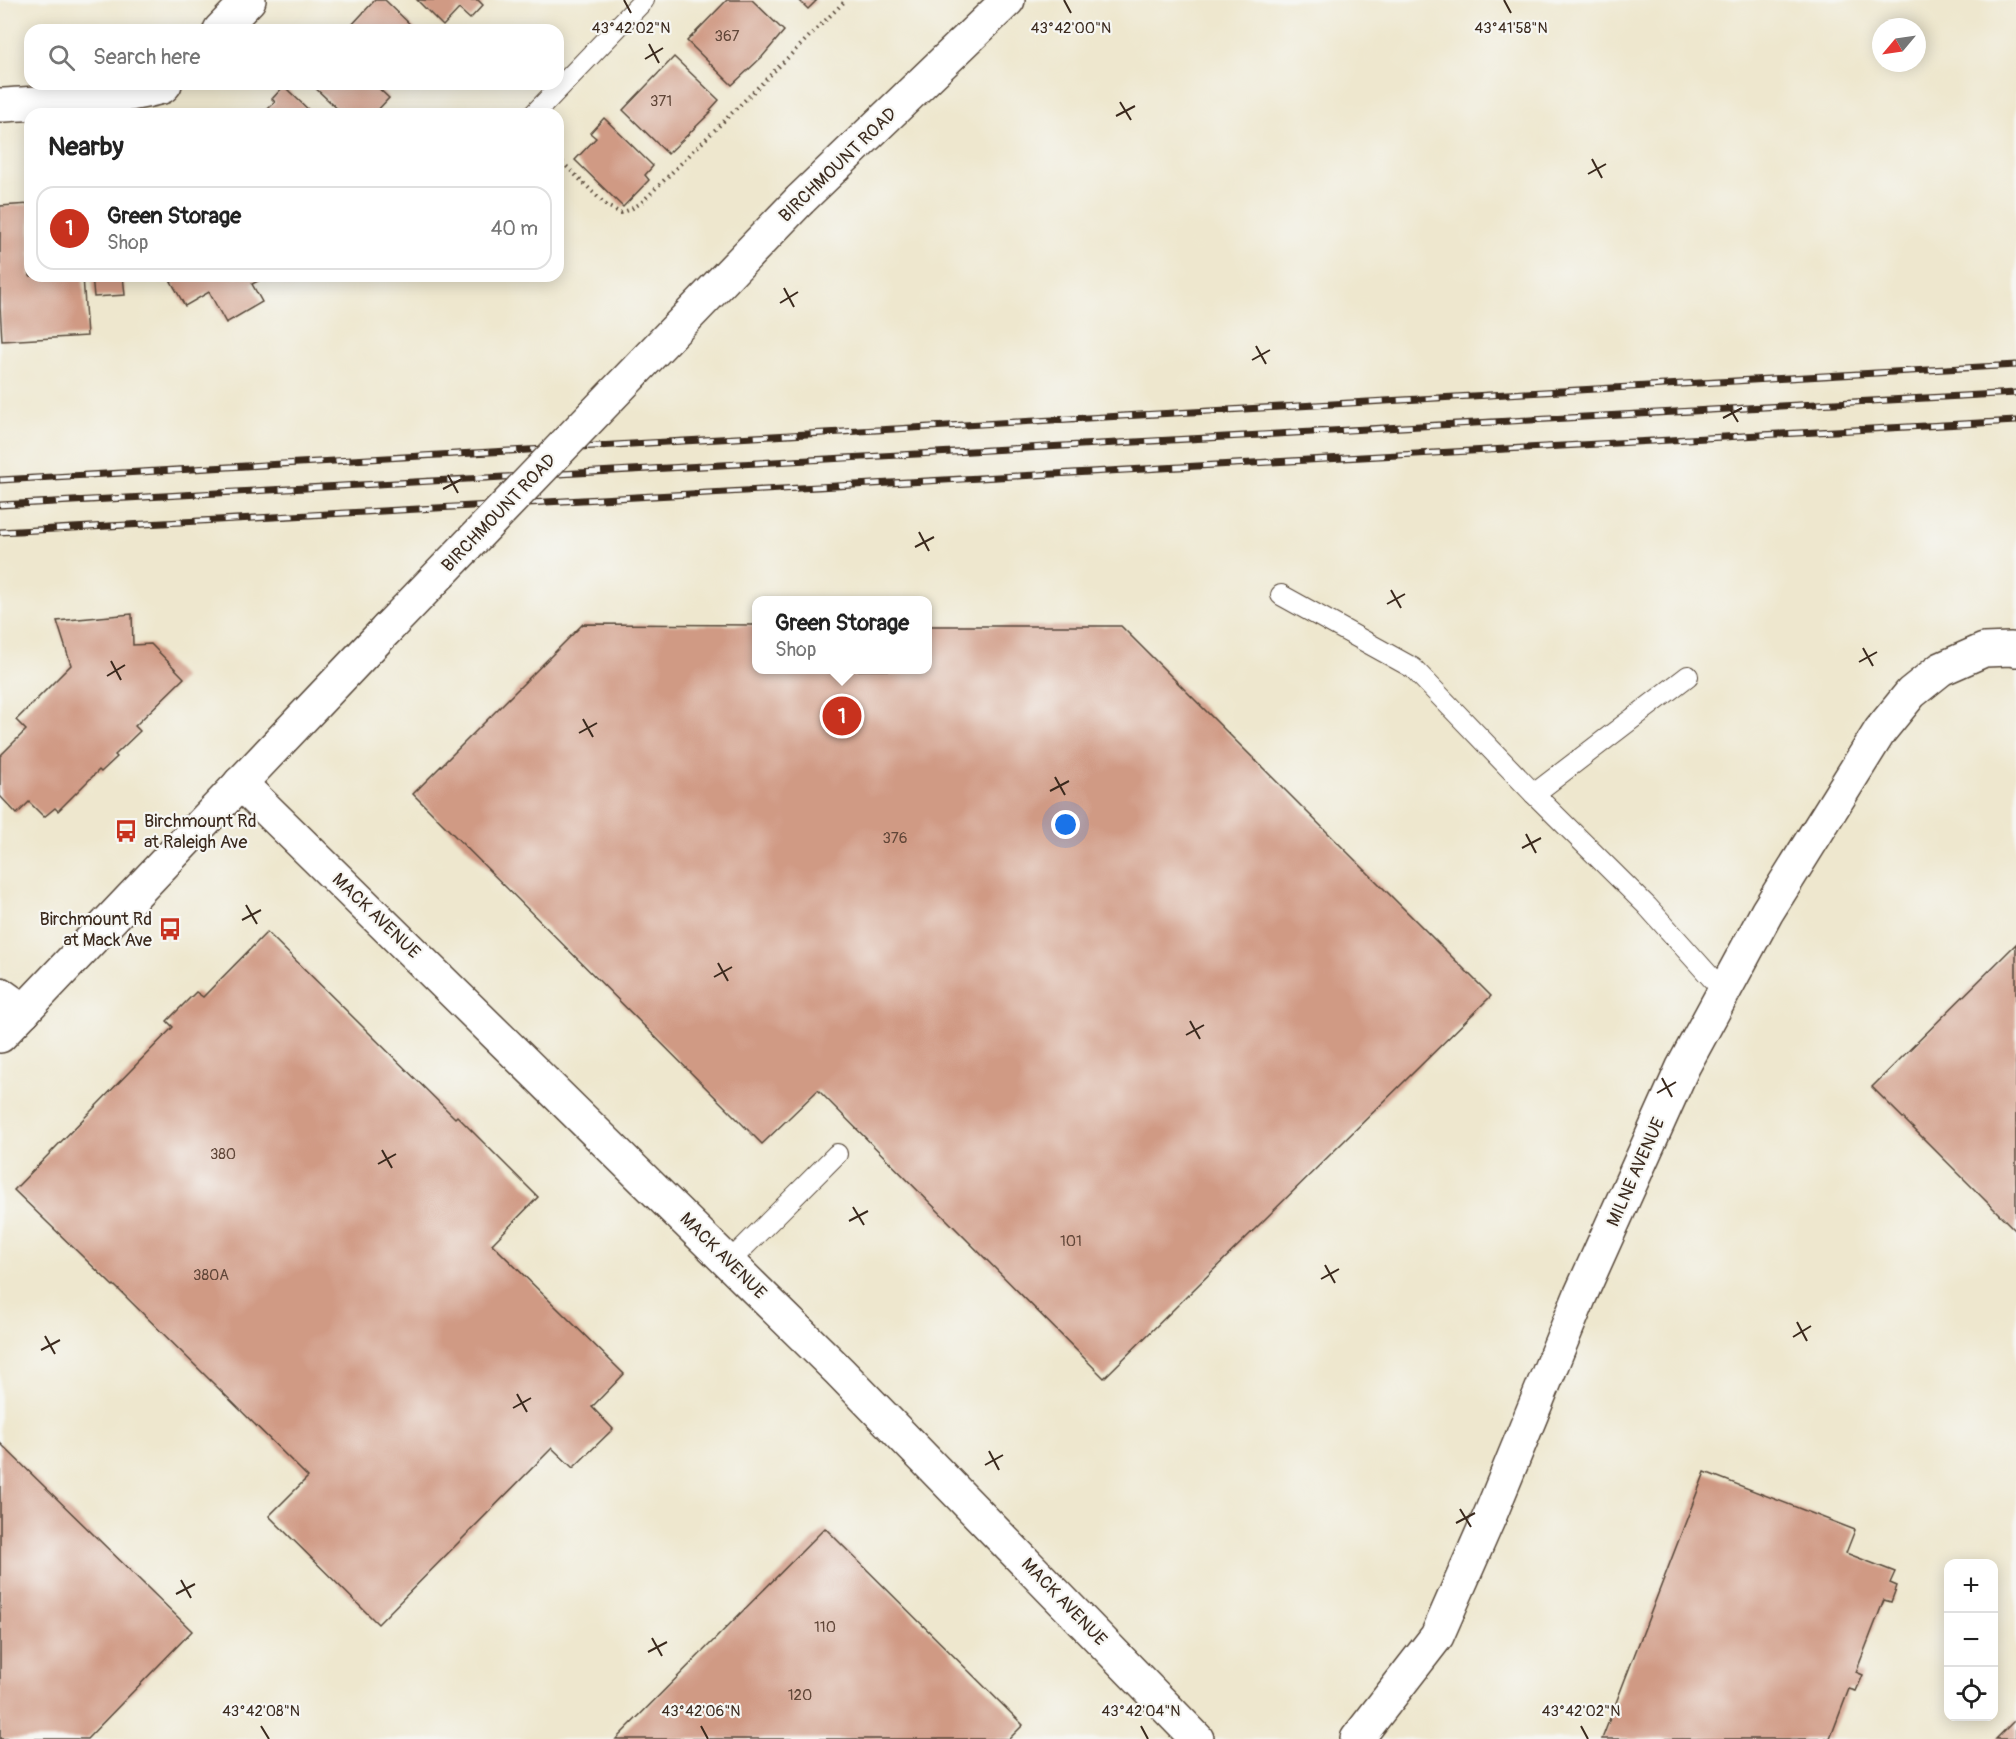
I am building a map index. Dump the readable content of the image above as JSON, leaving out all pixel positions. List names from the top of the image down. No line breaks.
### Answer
{"streets":{"street":["BIRCHMOUNT ROAD","MACK AVENUE","MILNE AVENUE"]},"crossings":[["BIRCHMOUNT ROAD","MACK AVENUE"]],"places":{"bus stop":["Birchmount Rd at Raleigh Ave","Birchmount Rd at Mack Ave"]},"house_numbers":["367","371","376","380","101","380A","110","120"],"north":"bottom left","page":{"search":"Search here","heading":"Nearby","list":[{"mark":"1","name":"Green Storage","note":"Shop","value":"40 m"}],"popup":["Green Storage","Shop"],"pins":"1","map_buttons":["+","−"]},"coordinates":["43°42'02\"N","43°42'00\"N","43°41'58\"N","43°42'08\"N","43°42'06\"N","43°42'04\"N"]}
